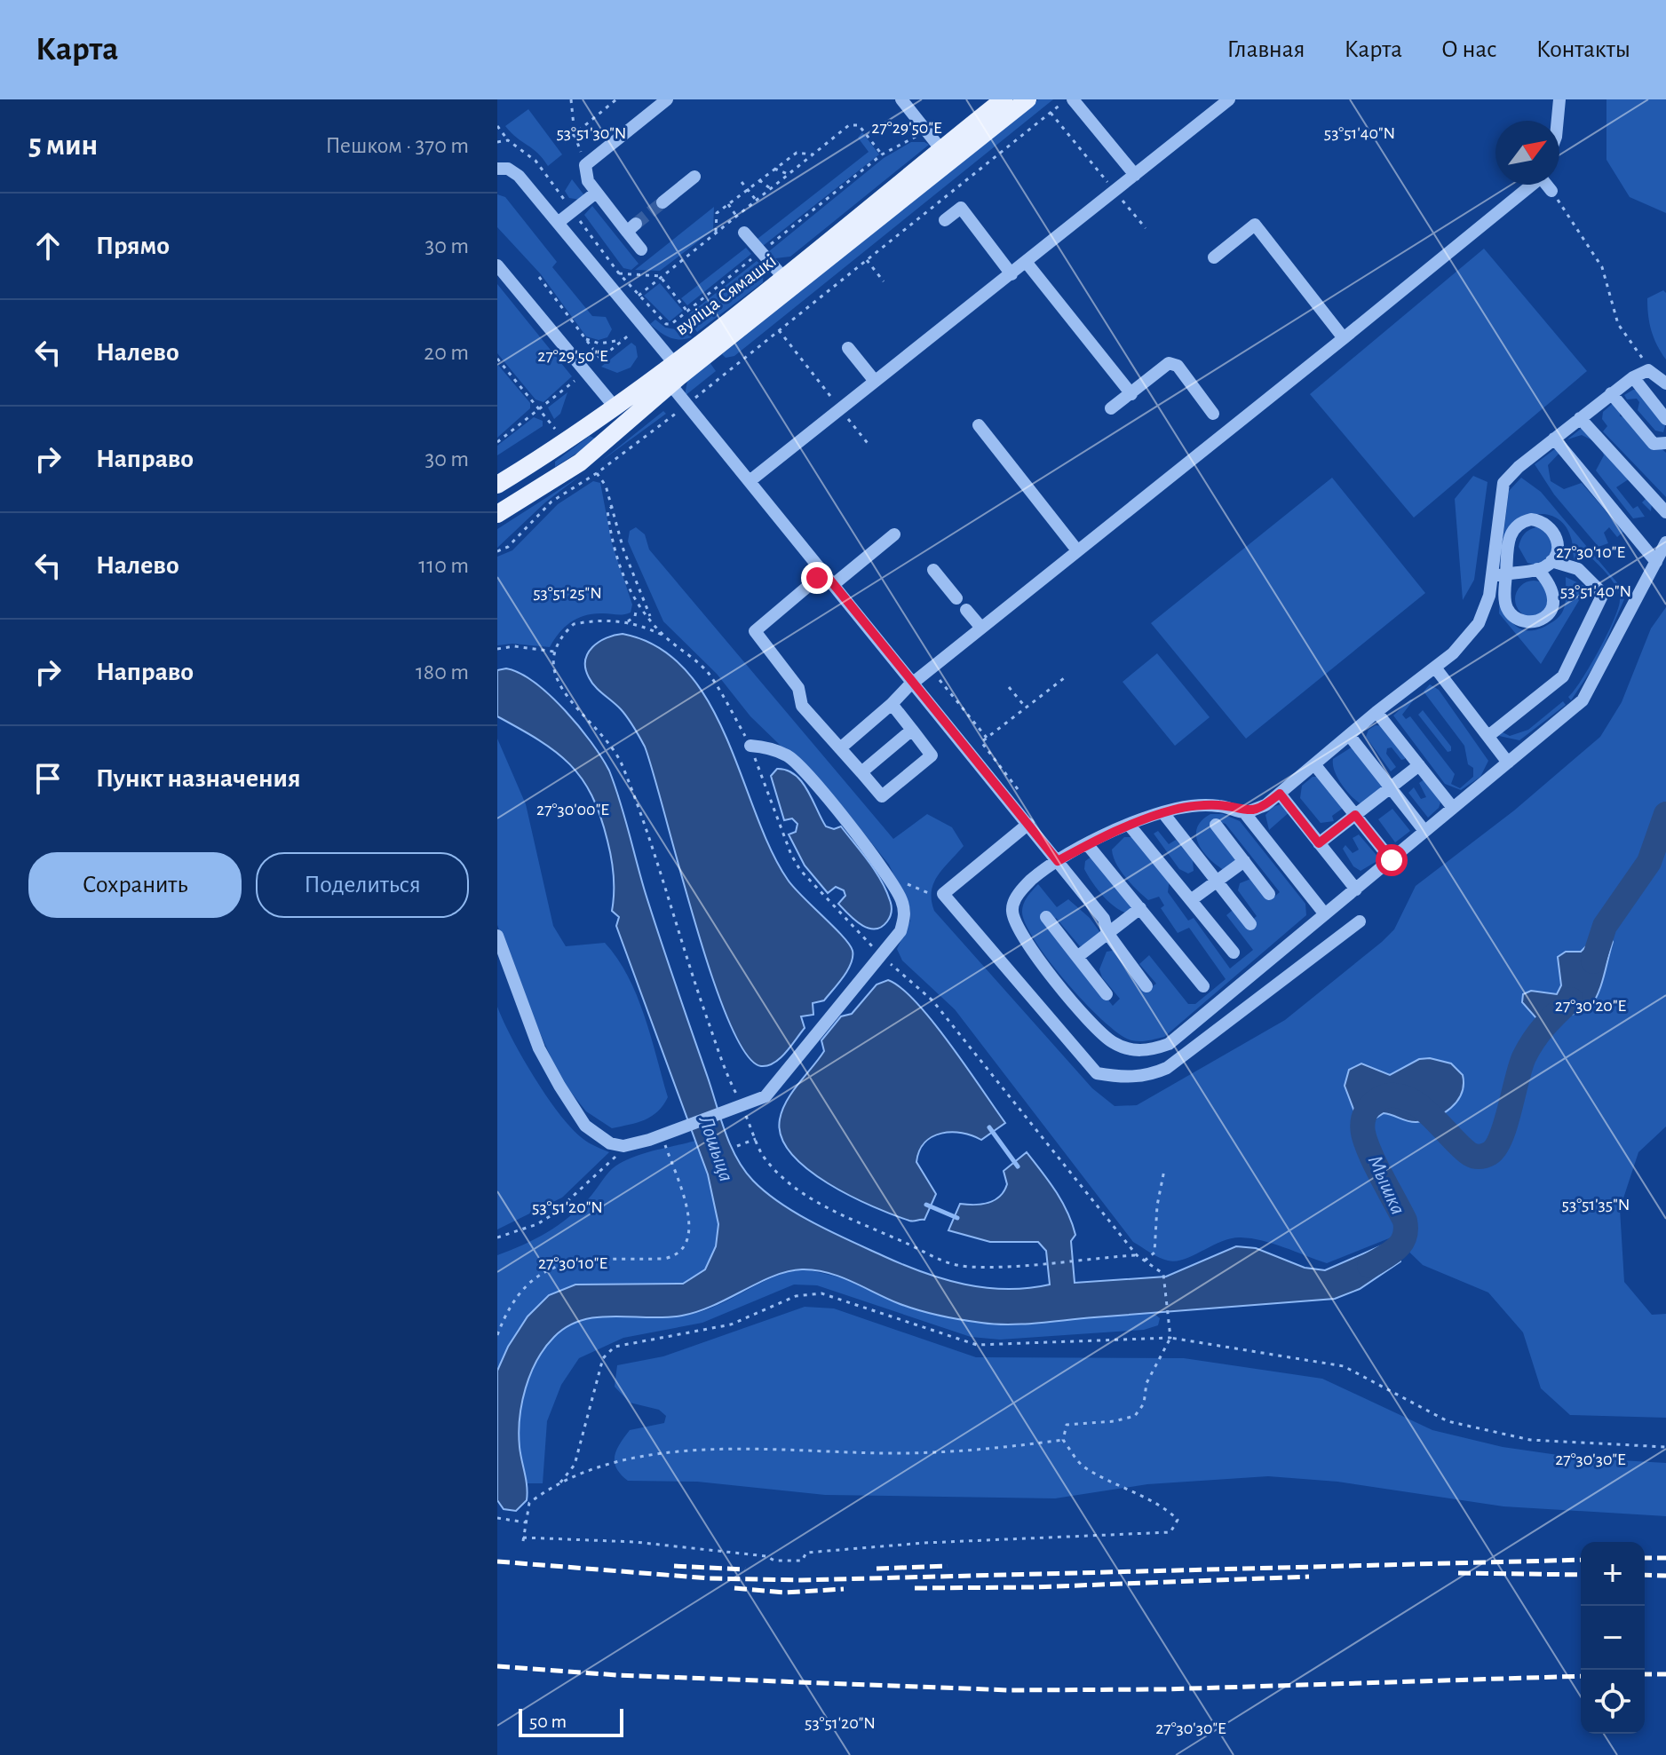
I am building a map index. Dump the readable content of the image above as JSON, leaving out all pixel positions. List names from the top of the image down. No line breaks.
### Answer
{"streets":{"main road":["вуліца Сямашкі"]},"water":["Лошыца","Мышка"],"scale_bar":"50 m","north":"top right","page":{"header":"Карта","nav":["Главная","Карта","О нас","Контакты"],"heading":["5 мин","Пешком · 370 m"],"list":[["Прямо","30 m"],["Налево","20 m"],["Направо","30 m"],["Налево","110 m"],["Направо","180 m"],"Пункт назначения"],"buttons":["Сохранить","Поделиться"],"map_buttons":["+","−"],"scale":"50 m"},"coordinates":["27°29'50\"E","53°51'30\"N","53°51'40\"N","27°30'10\"E","53°51'25\"N","27°30'00\"E","27°30'20\"E","53°51'35\"N","53°51'20\"N","27°30'30\"E"]}
